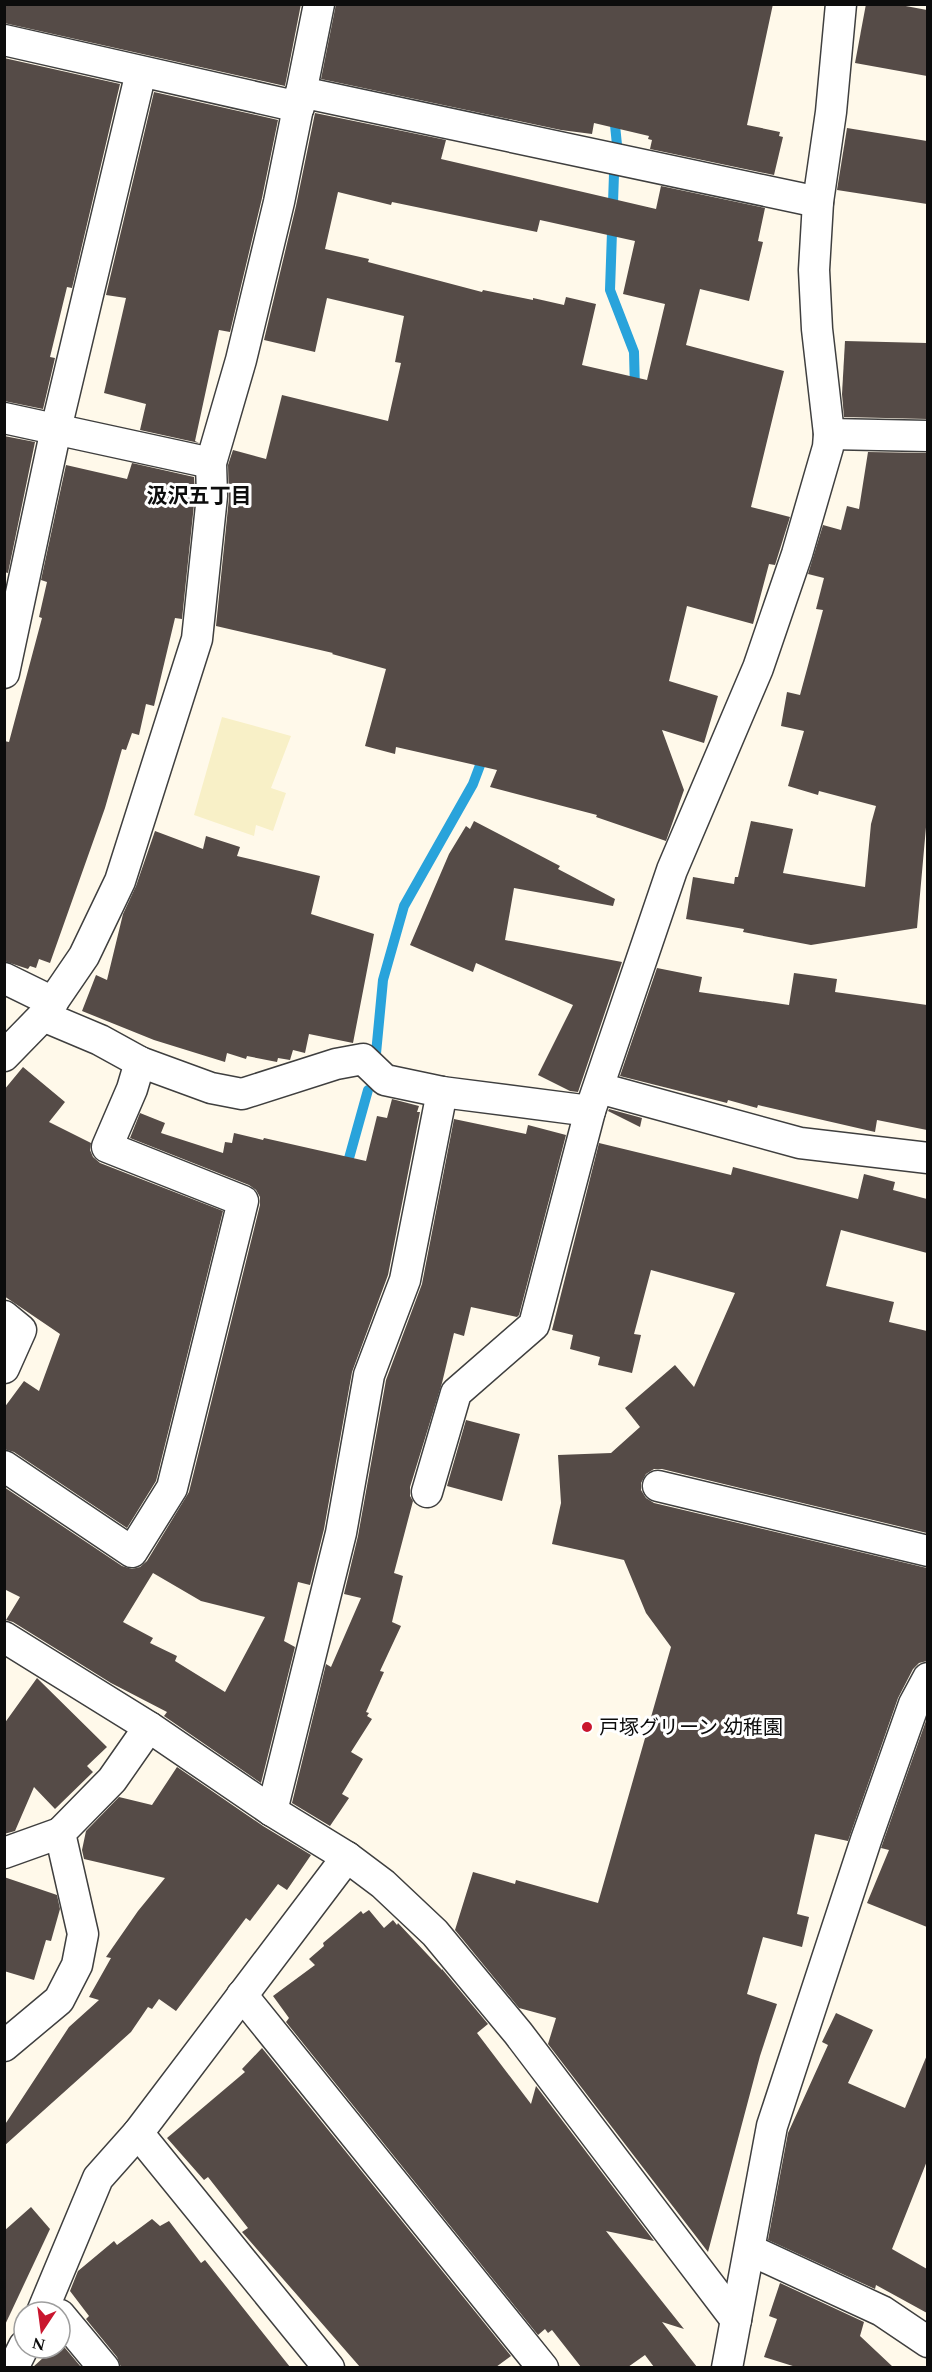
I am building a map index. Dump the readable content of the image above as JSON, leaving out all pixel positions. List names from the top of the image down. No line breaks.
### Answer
{"districts":["汲沢五丁目"],"places":["戸塚グリーン 幼稚園"],"north":"bottom"}
